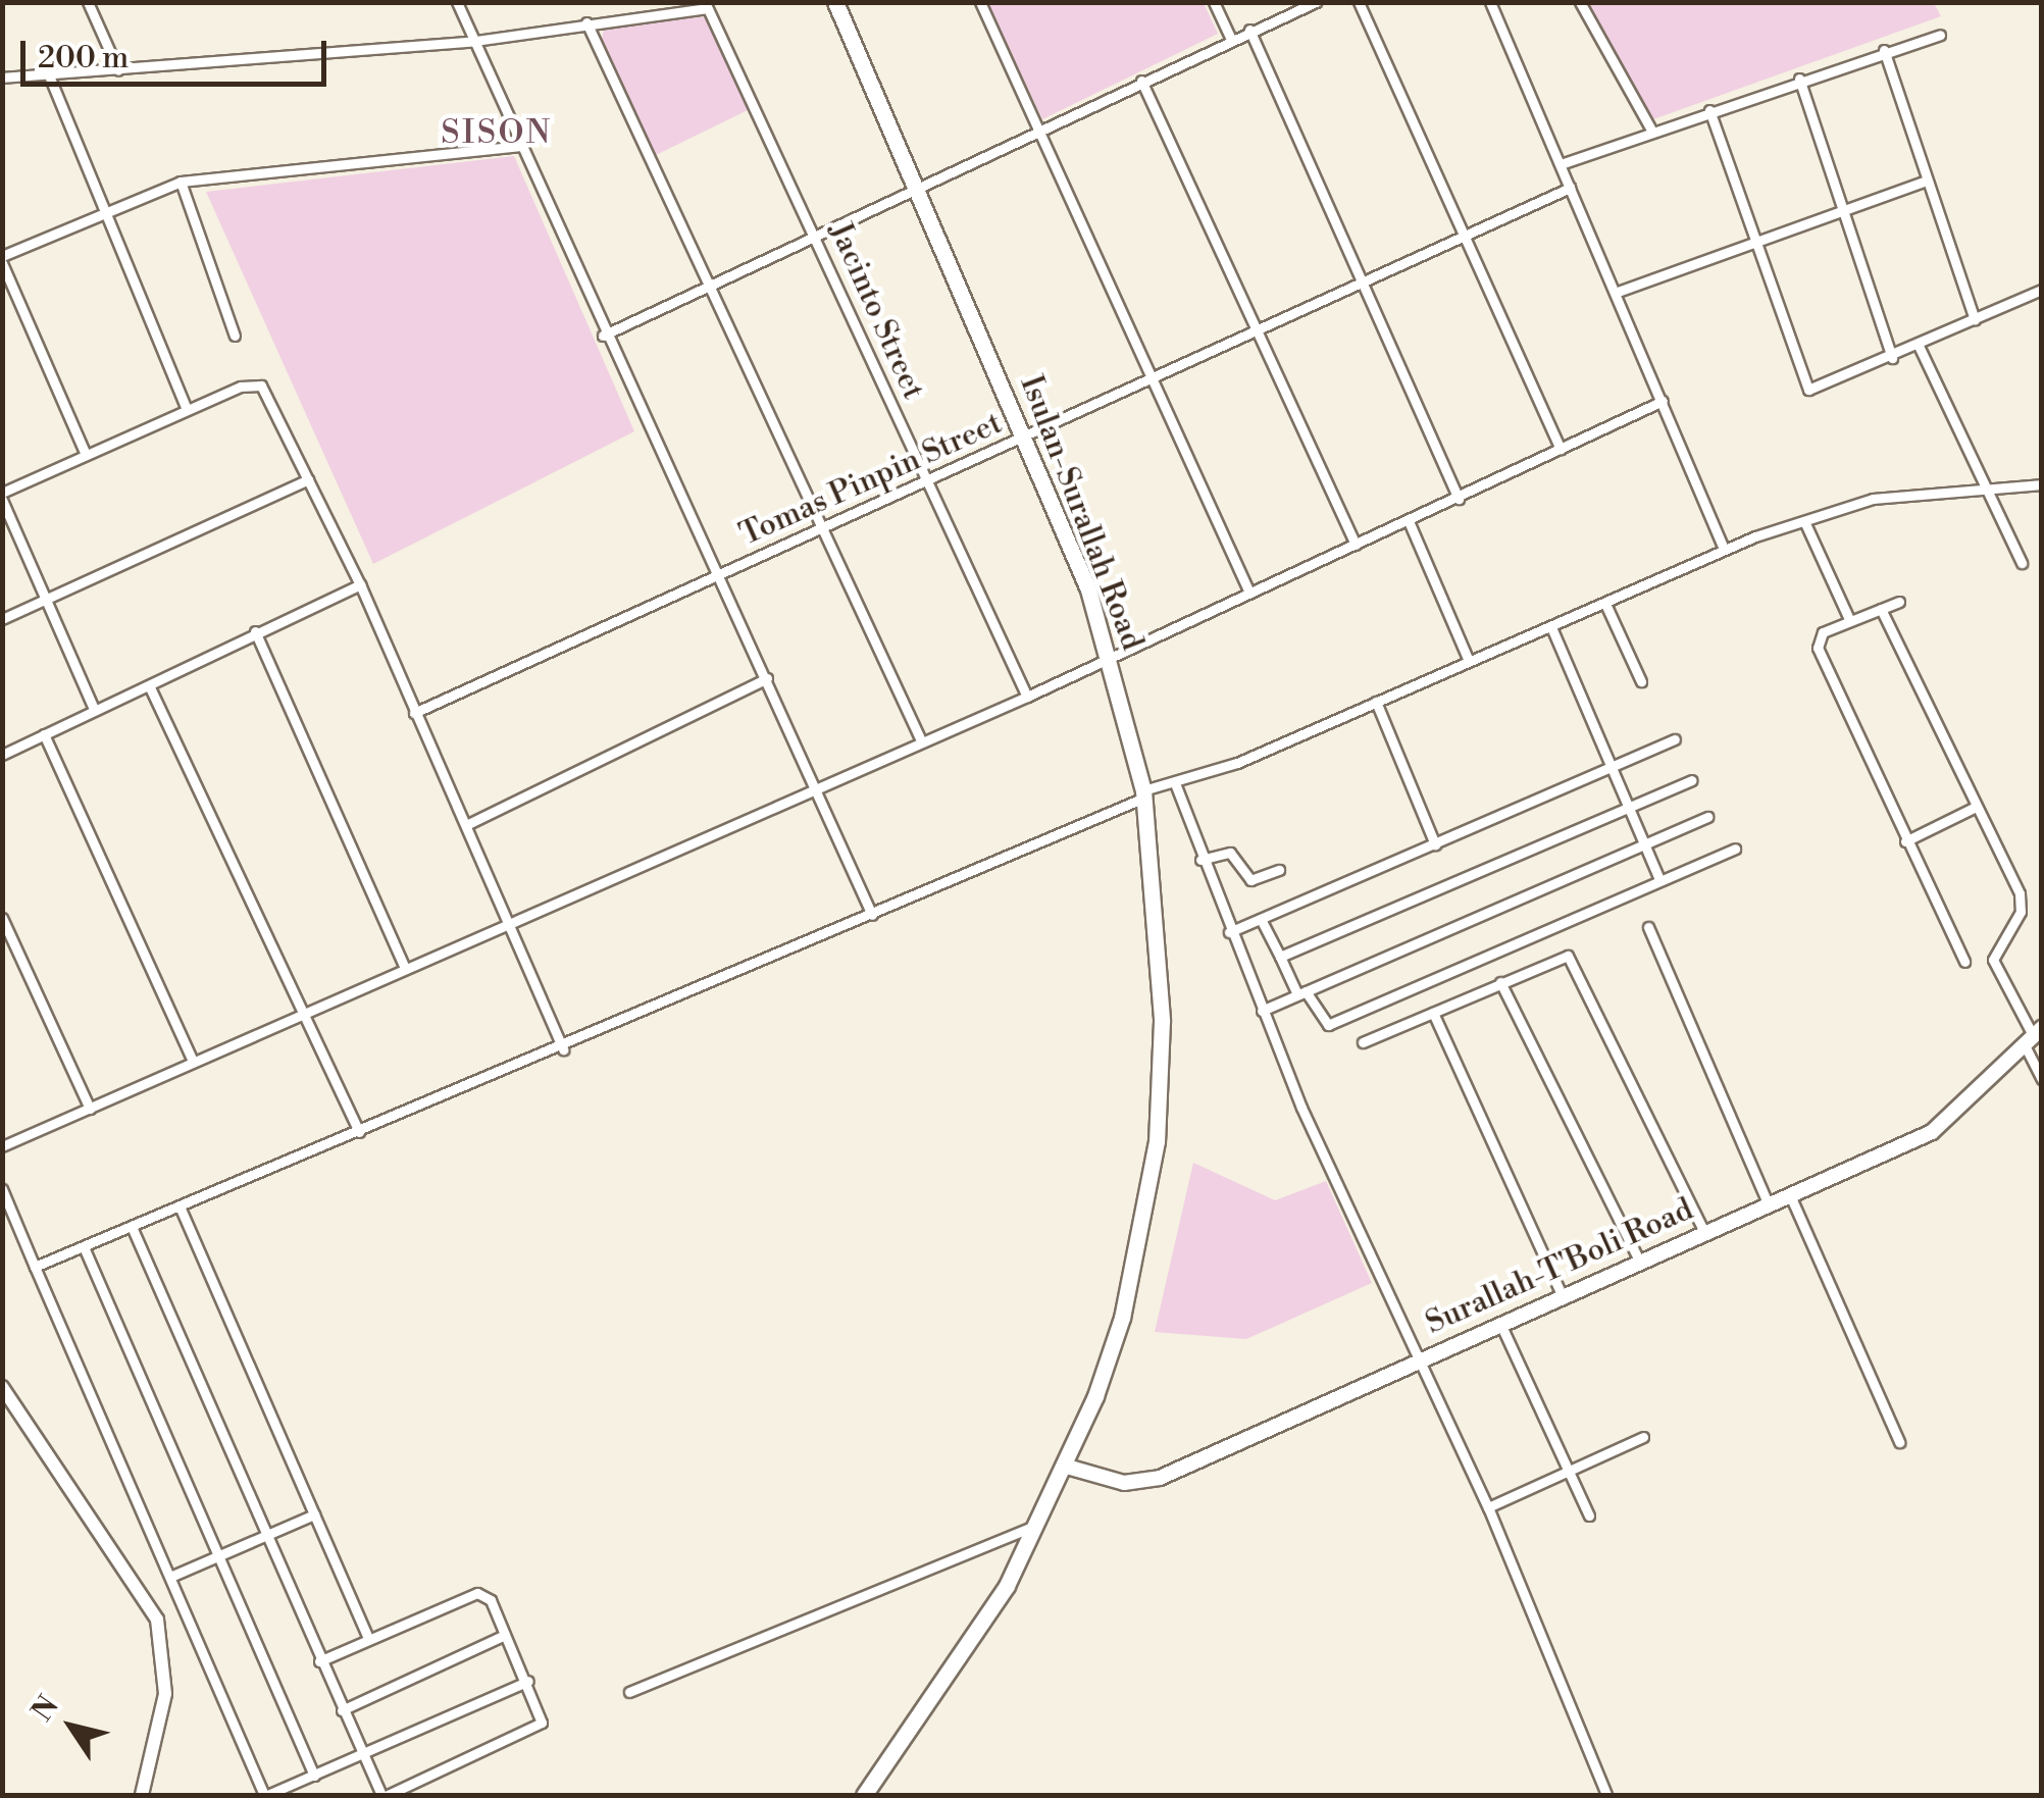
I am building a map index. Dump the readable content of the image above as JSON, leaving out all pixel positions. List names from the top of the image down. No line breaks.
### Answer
{"streets":{"highway":["Isulan-Surallah Road"],"main road":["Surallah-T'Boli Road"],"street":["Jacinto Street","Tomas Pinpin Street"]},"crossings":[["Jacinto Street","Tomas Pinpin Street"],["Tomas Pinpin Street","Isulan-Surallah Road"],["Isulan-Surallah Road","Surallah-T'Boli Road"]],"districts":["SISON"],"scale_bar":"200 m","north":"top left"}
